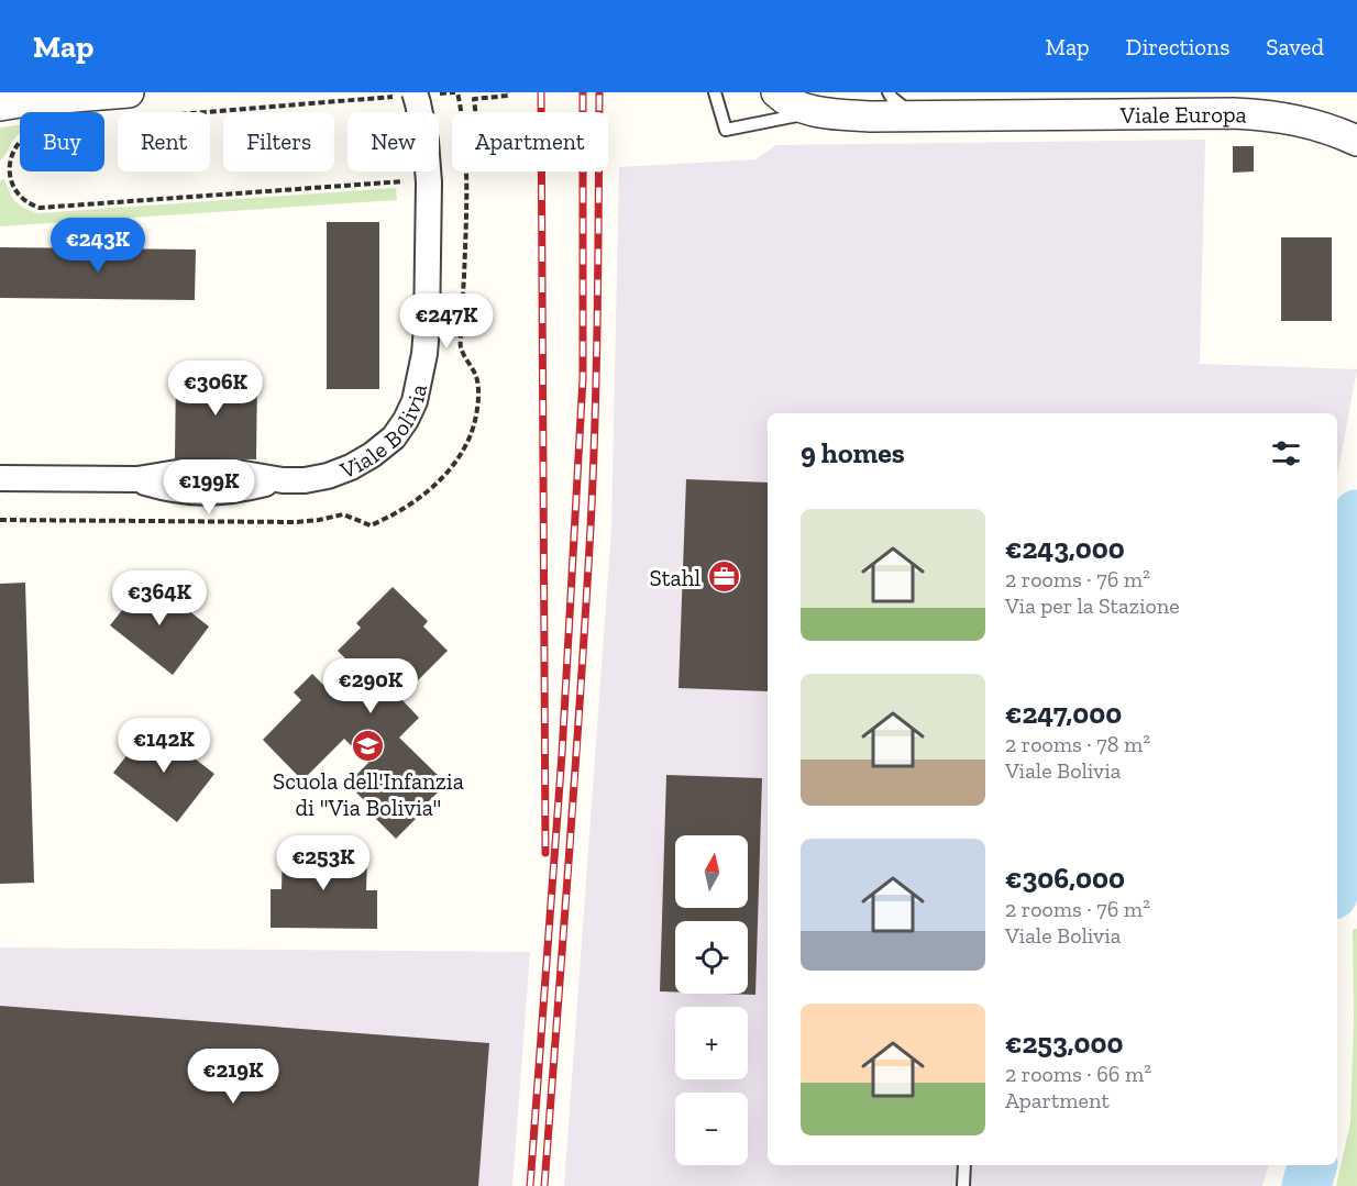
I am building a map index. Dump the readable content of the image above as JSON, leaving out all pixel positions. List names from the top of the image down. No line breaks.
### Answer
{"streets":{"street":["Viale Europa","Viale Bolivia"]},"places":{"office":["Stahl"],"school or university":["Scuola dell'Infanzia di \"Via Bolivia\""]},"north":"top","page":{"header":"Map","nav":["Map","Directions","Saved"],"chip":["Buy","Rent","Filters","New","Apartment"],"price":["€243K","€247K","€306K","€199K","€364K","€290K","€142K","€253K","€219K"],"heading":"9 homes","list":[{"name":"€243,000","note":"2 rooms · 76 m² · Via per la Stazione"},{"name":"€247,000","note":"2 rooms · 78 m² · Viale Bolivia"},{"name":"€306,000","note":"2 rooms · 76 m² · Viale Bolivia"},{"name":"€253,000","note":"2 rooms · 66 m² · Apartment"}],"map_buttons":["+","−"]}}
